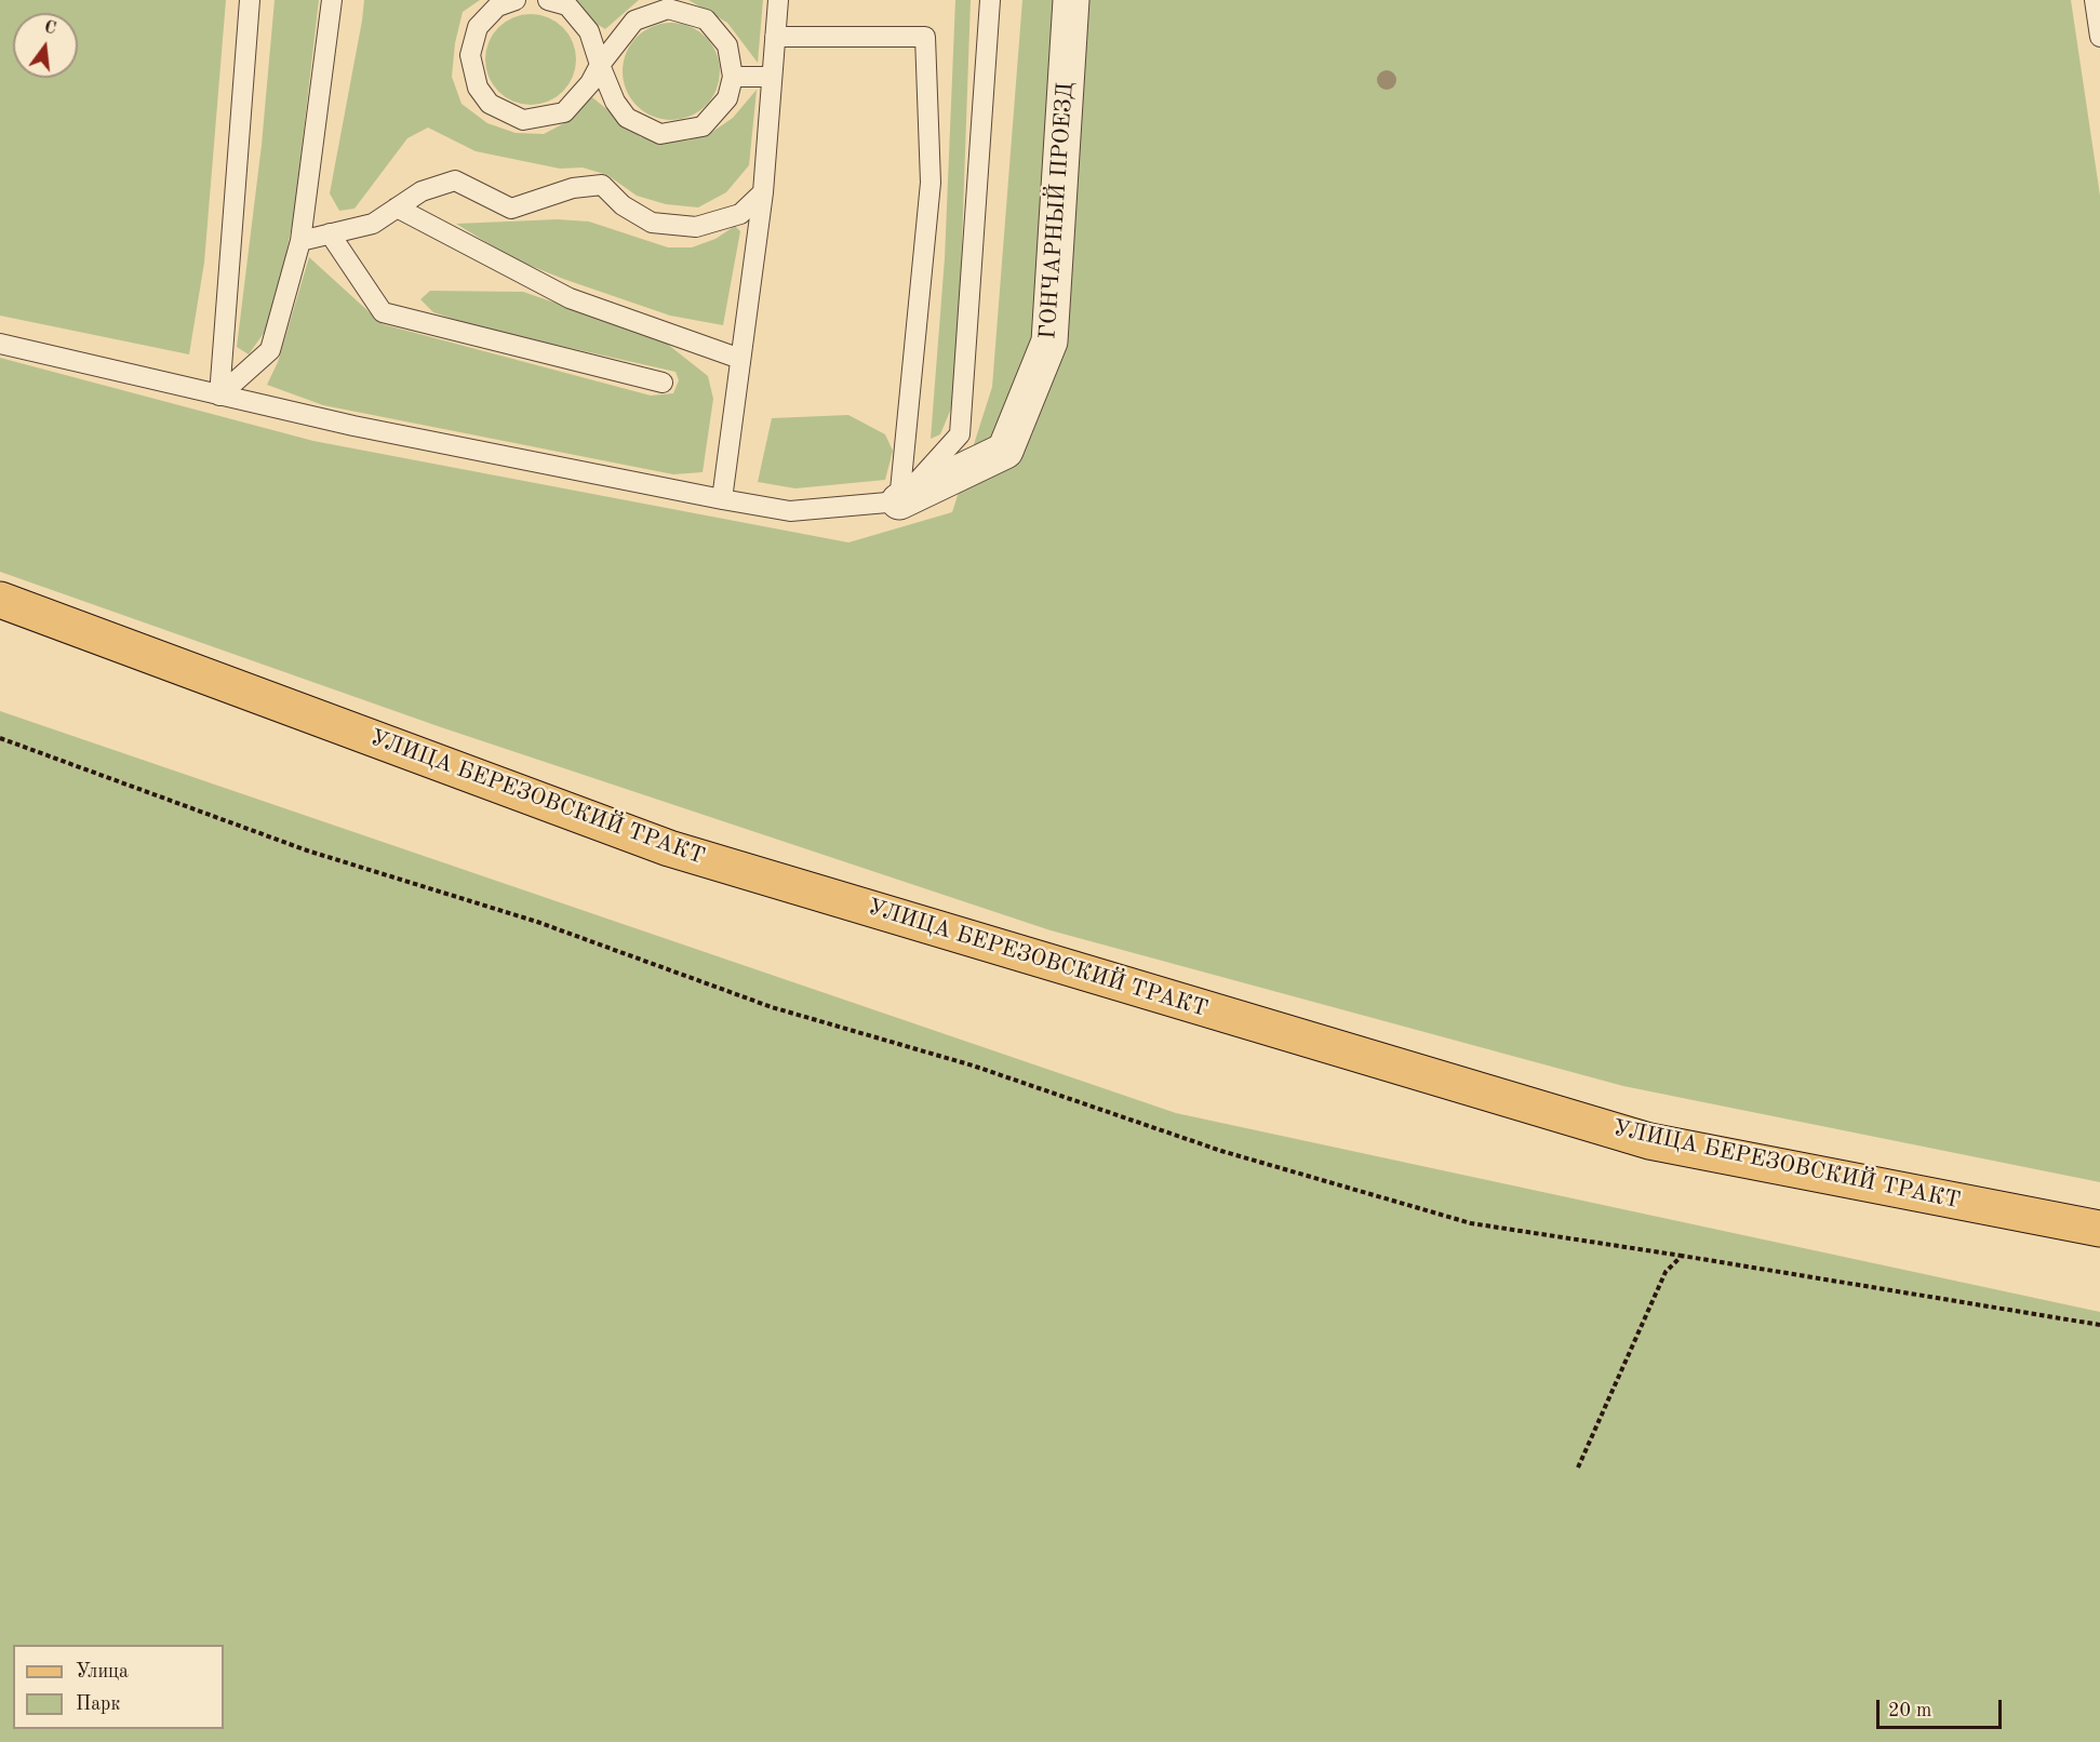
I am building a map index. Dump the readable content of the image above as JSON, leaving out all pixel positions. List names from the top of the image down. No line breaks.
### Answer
{"streets":{"main road":["УЛИЦА БЕРЕЗОВСКИЙ ТРАКТ"],"street":["ГОНЧАРНЫЙ ПРОЕЗД"]},"legend":["Улица","Парк"],"scale_bar":"20 m","north":"top"}
